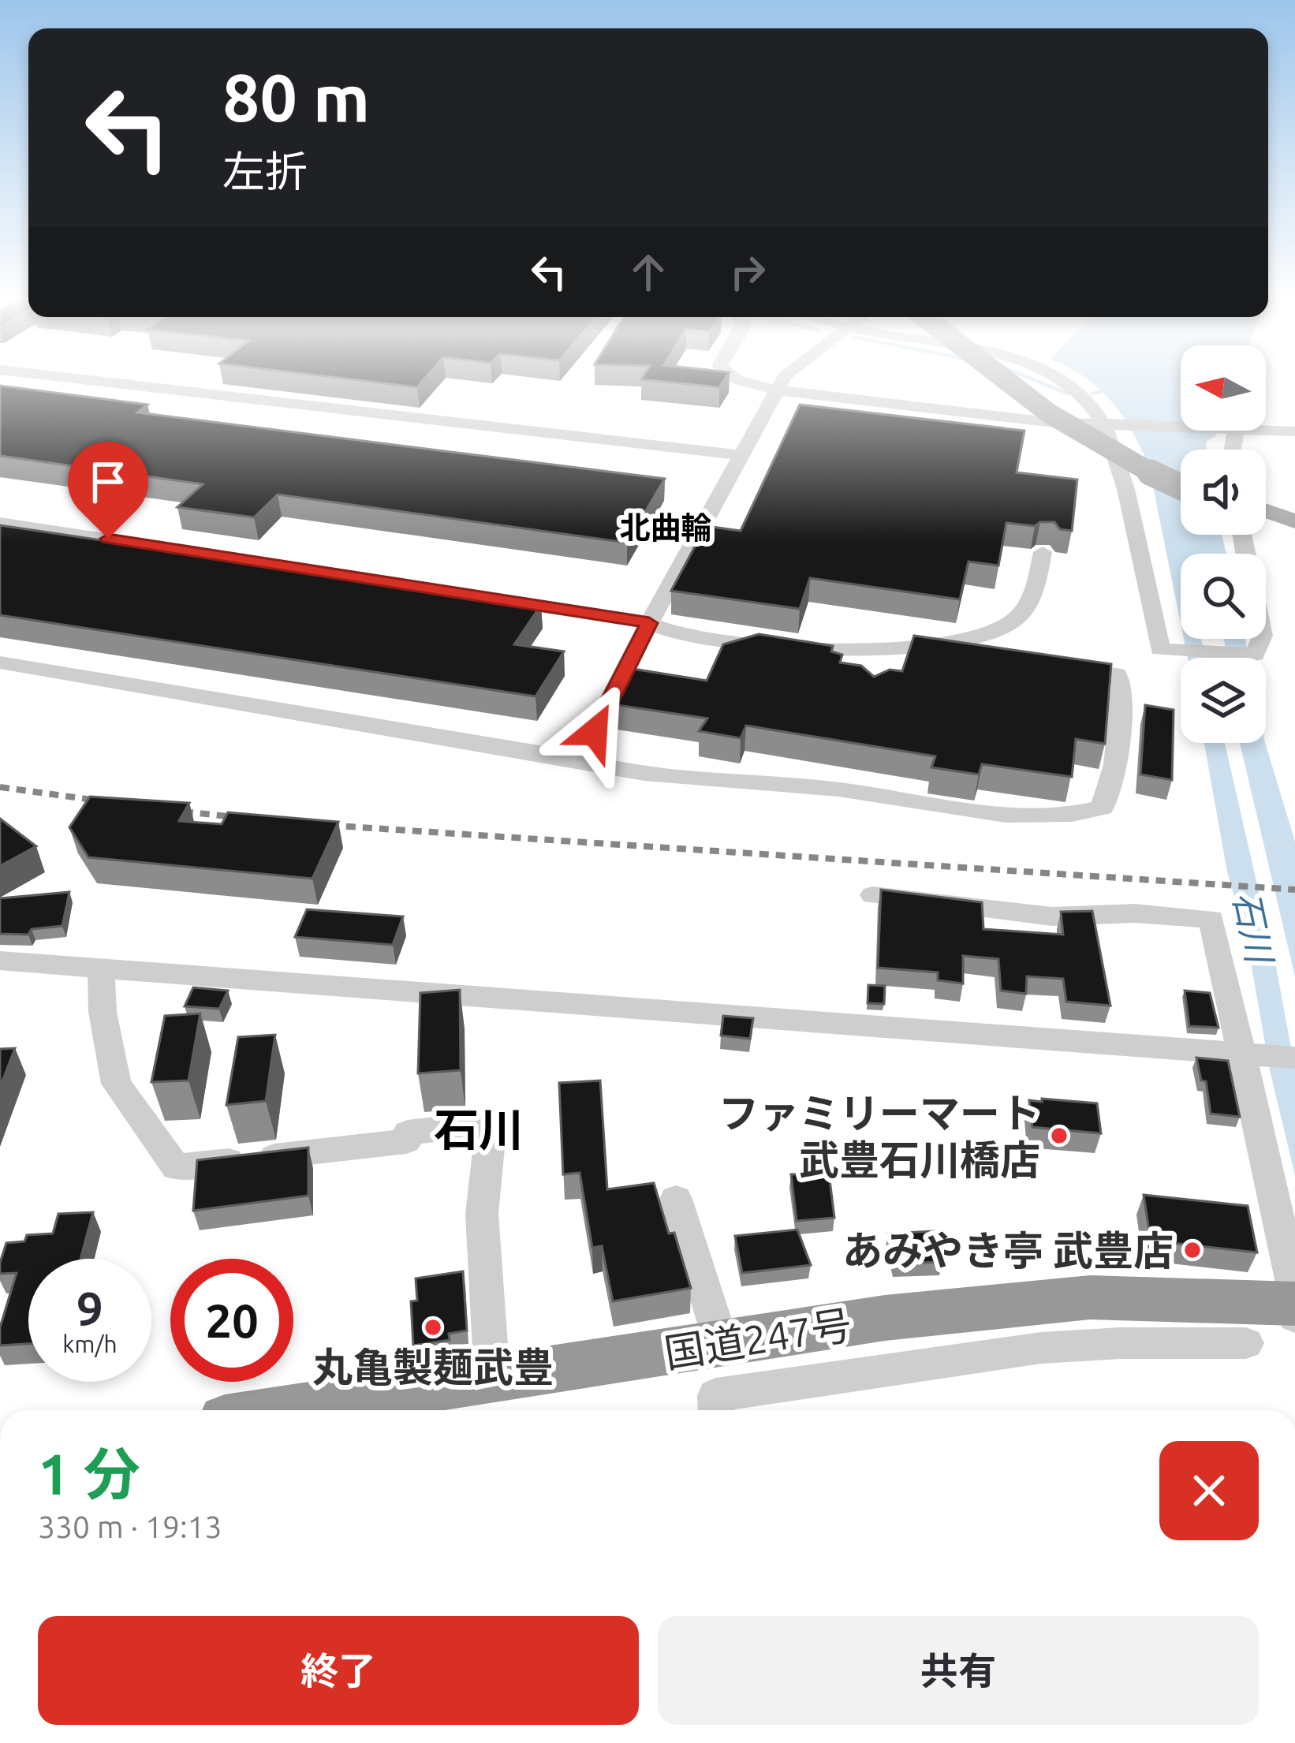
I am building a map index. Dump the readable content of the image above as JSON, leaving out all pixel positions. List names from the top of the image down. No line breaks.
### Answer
{"streets":{"highway":["国道247号"]},"districts":["北曲輪","石川"],"water":["石川"],"places":["ファミリーマート 武豊石川橋店","あみやき亭 武豊店","丸亀製麺武豊"],"north":"left","page":{"turn":["80 m","左折"],"speed":"9 km/h","limit":"20","heading":["1 分","330 m · 19:13"],"buttons":["終了","共有"]}}
